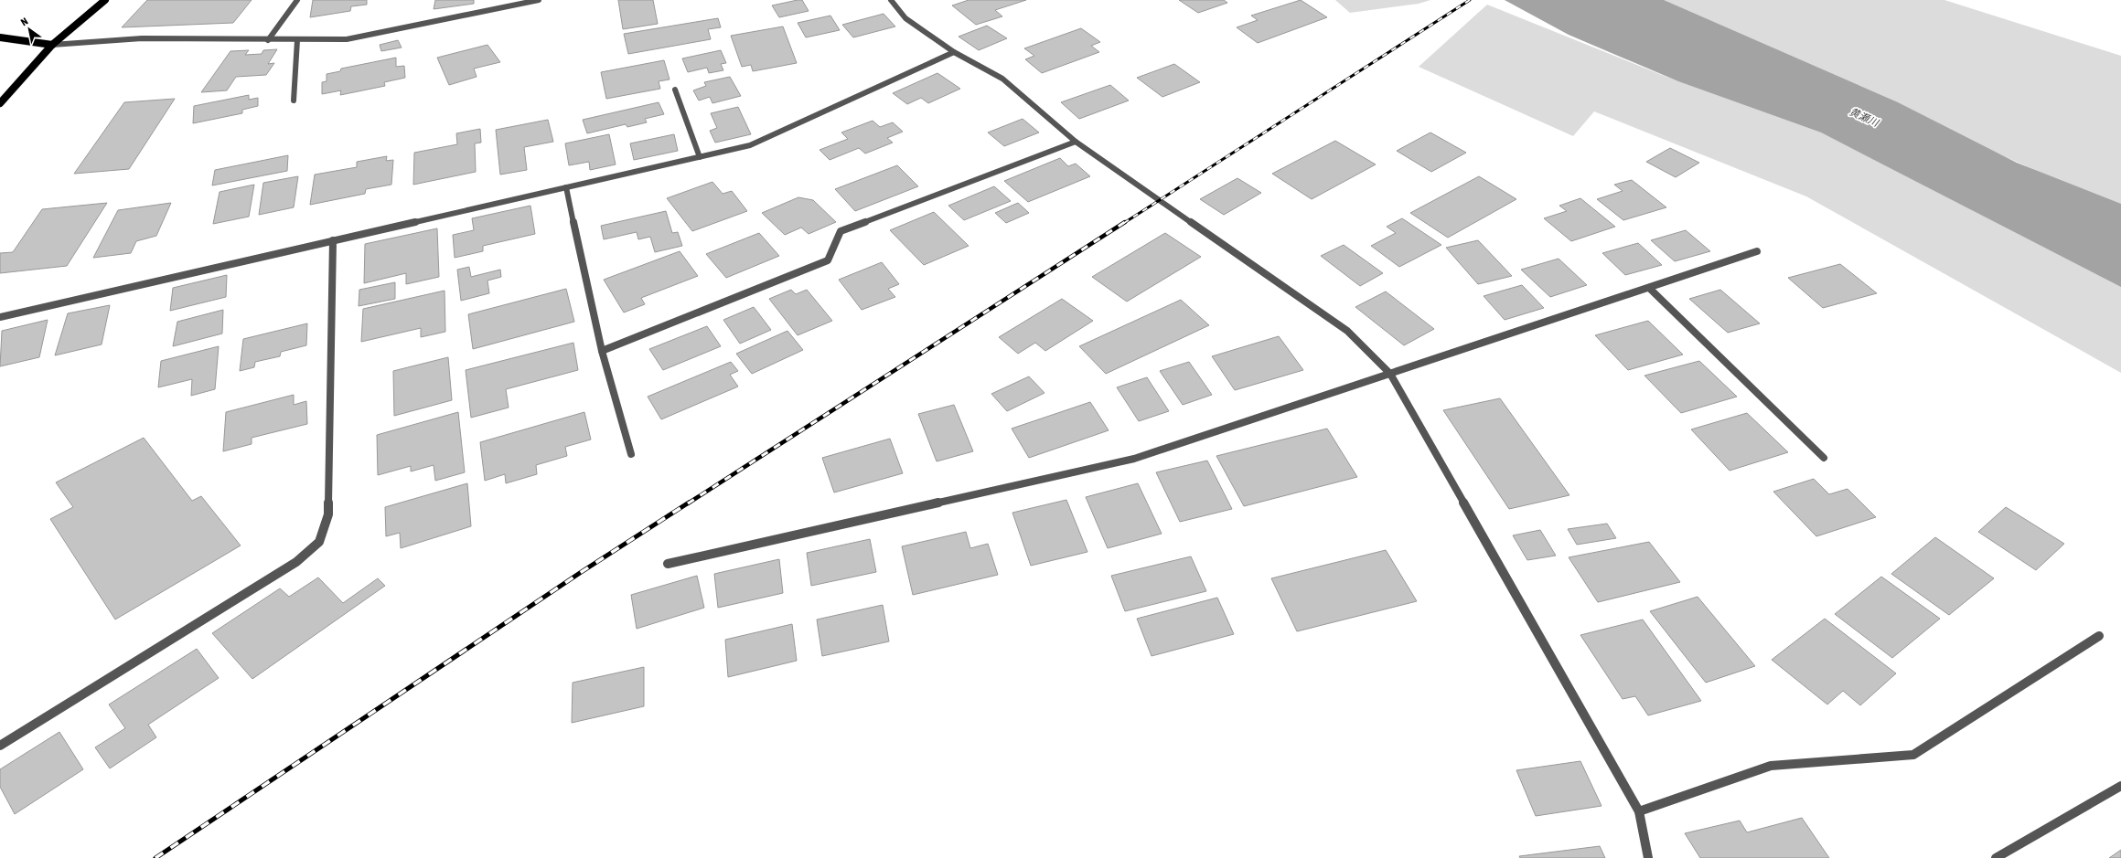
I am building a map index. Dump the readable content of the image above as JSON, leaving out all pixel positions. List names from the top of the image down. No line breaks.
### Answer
{"water":["黄瀬川"],"north":"top left"}
